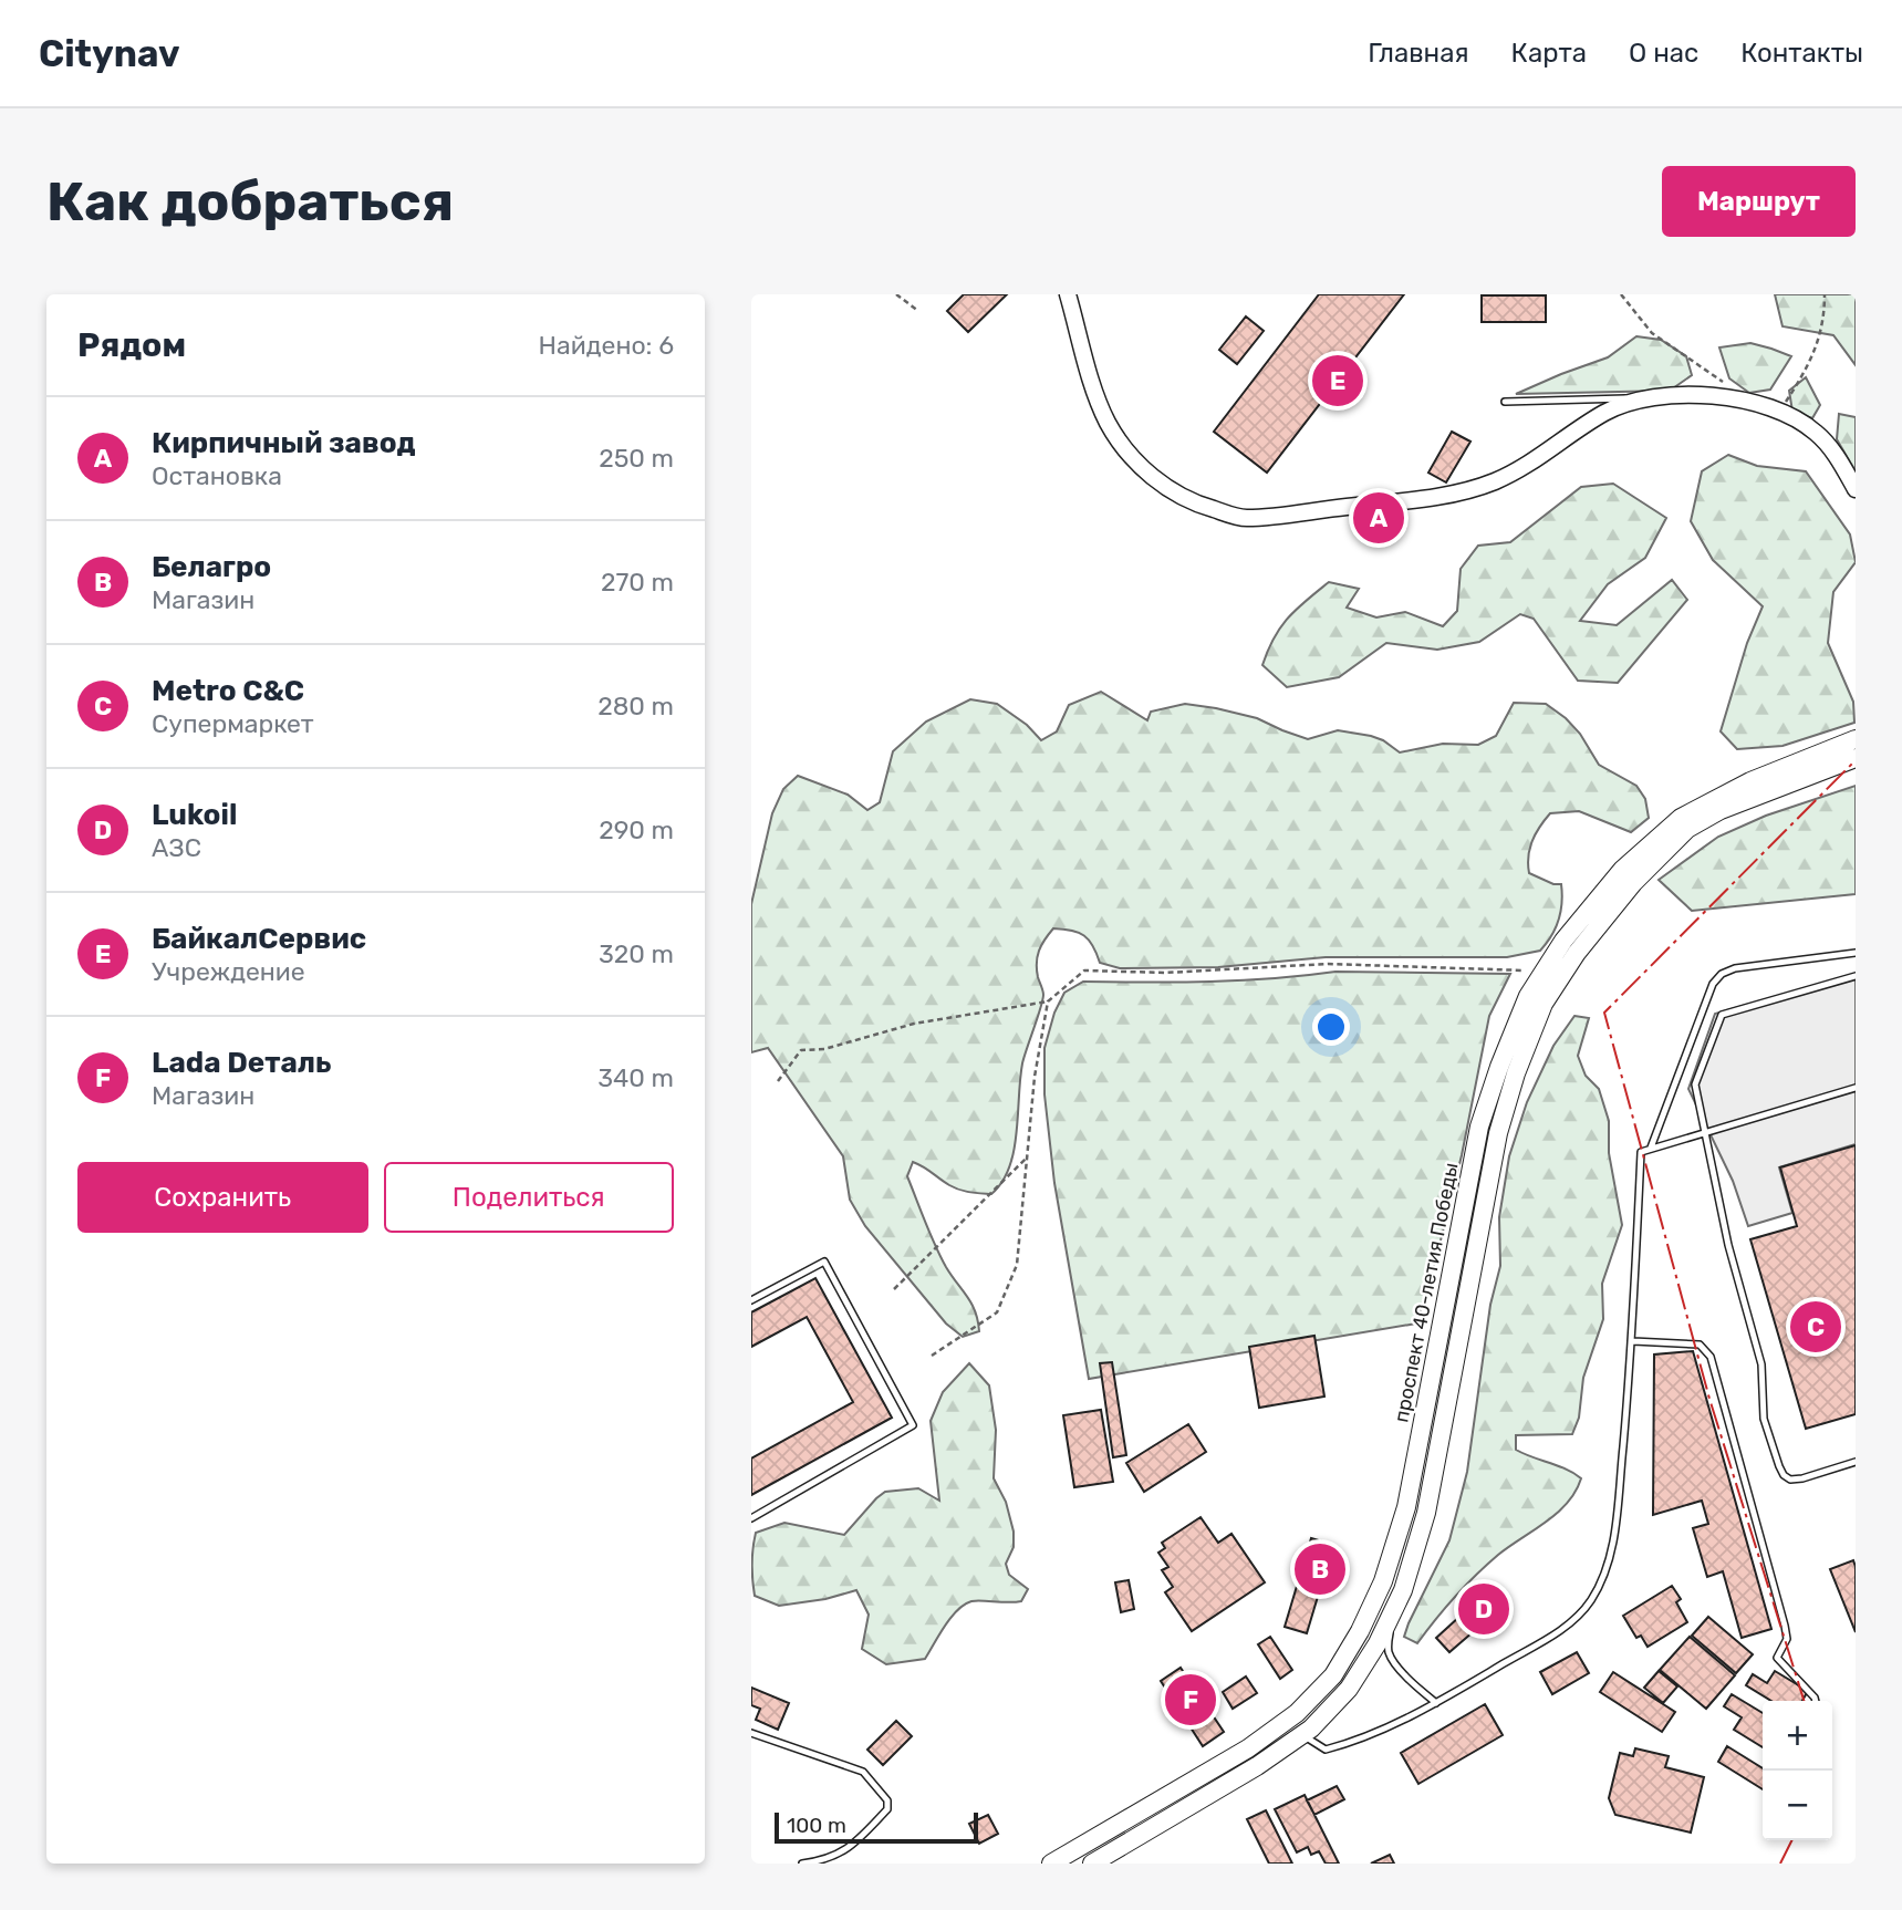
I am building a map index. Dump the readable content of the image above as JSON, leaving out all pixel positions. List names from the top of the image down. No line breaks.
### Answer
{"streets":{"main road":["проспект 40-летия Победы"]},"scale_bar":"100 m","page":{"header":"Citynav","nav":["Главная","Карта","О нас","Контакты"],"buttons":["Маршрут",["Сохранить","Поделиться"]],"title":"Как добраться","heading":["Рядом","Найдено: 6"],"pins":["E","A","C","B","D","F"],"list":[{"mark":"A","name":"Кирпичный завод","note":"Остановка","value":"250 m"},{"mark":"B","name":"Белагро","note":"Магазин","value":"270 m"},{"mark":"C","name":"Metro C&C","note":"Супермаркет","value":"280 m"},{"mark":"D","name":"Lukoil","note":"АЗС","value":"290 m"},{"mark":"E","name":"БайкалСервис","note":"Учреждение","value":"320 m"},{"mark":"F","name":"Lada Dеталь","note":"Магазин","value":"340 m"}],"map_buttons":["+","−"],"scale":"100 m"}}
